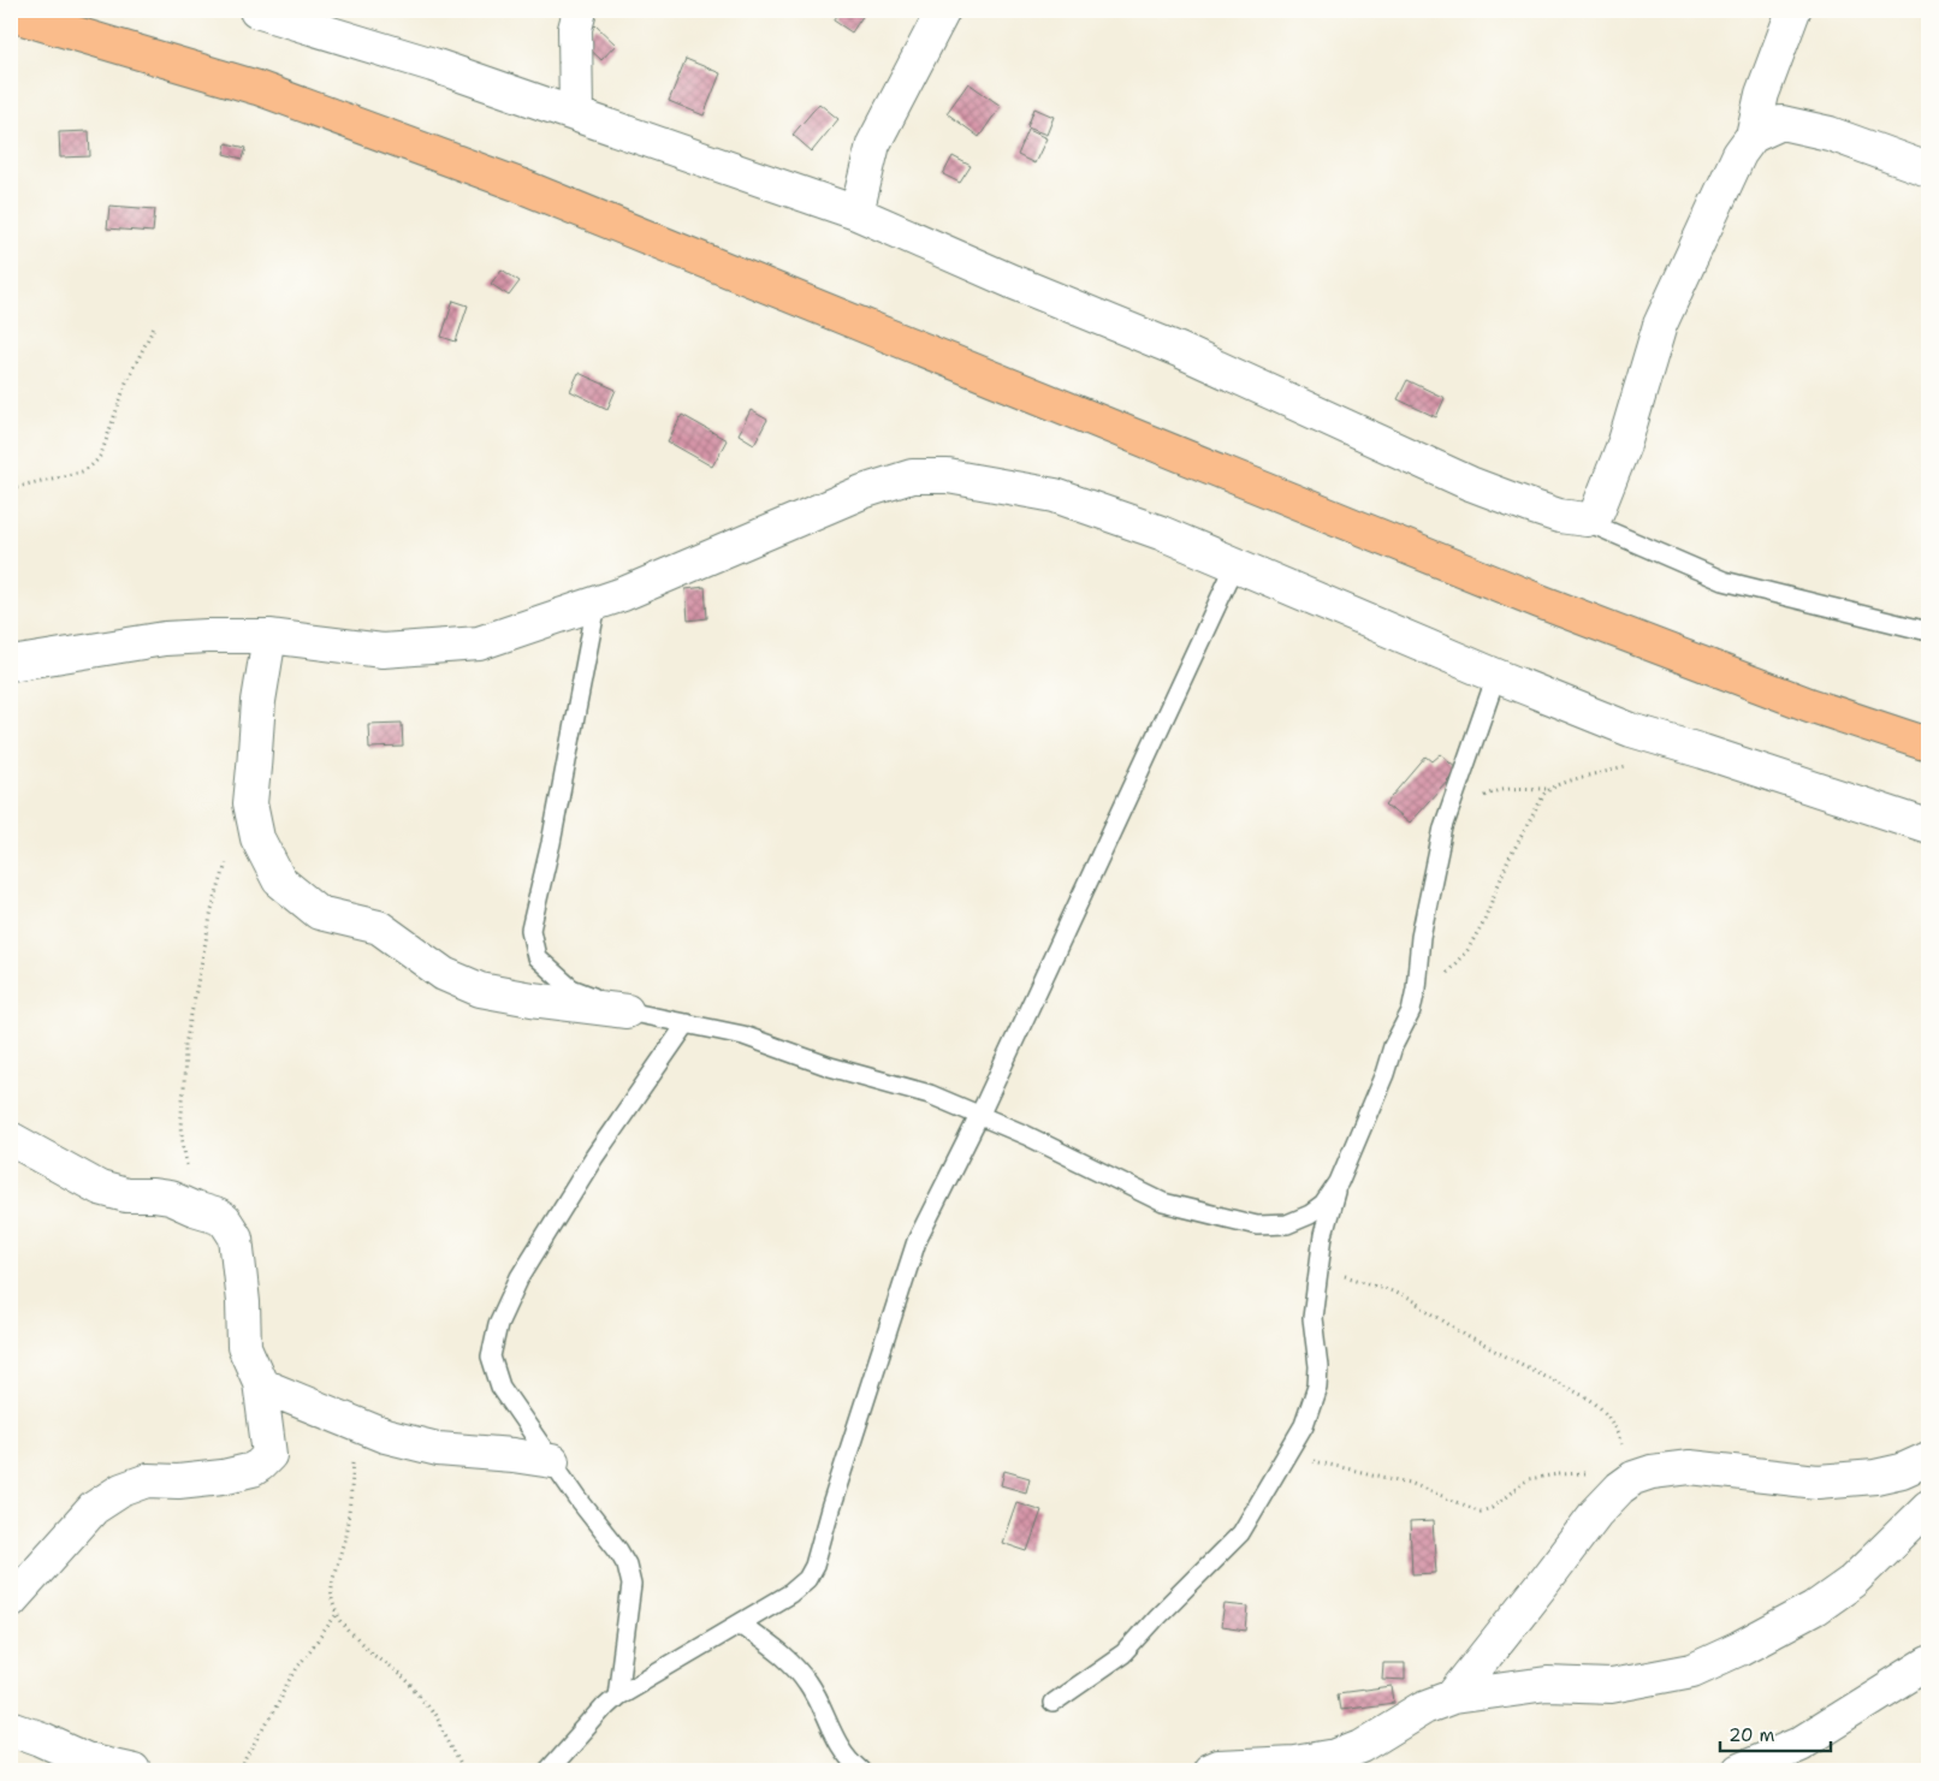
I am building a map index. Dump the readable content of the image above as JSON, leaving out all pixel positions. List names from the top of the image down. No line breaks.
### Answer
{"scale_bar":"20 m"}
